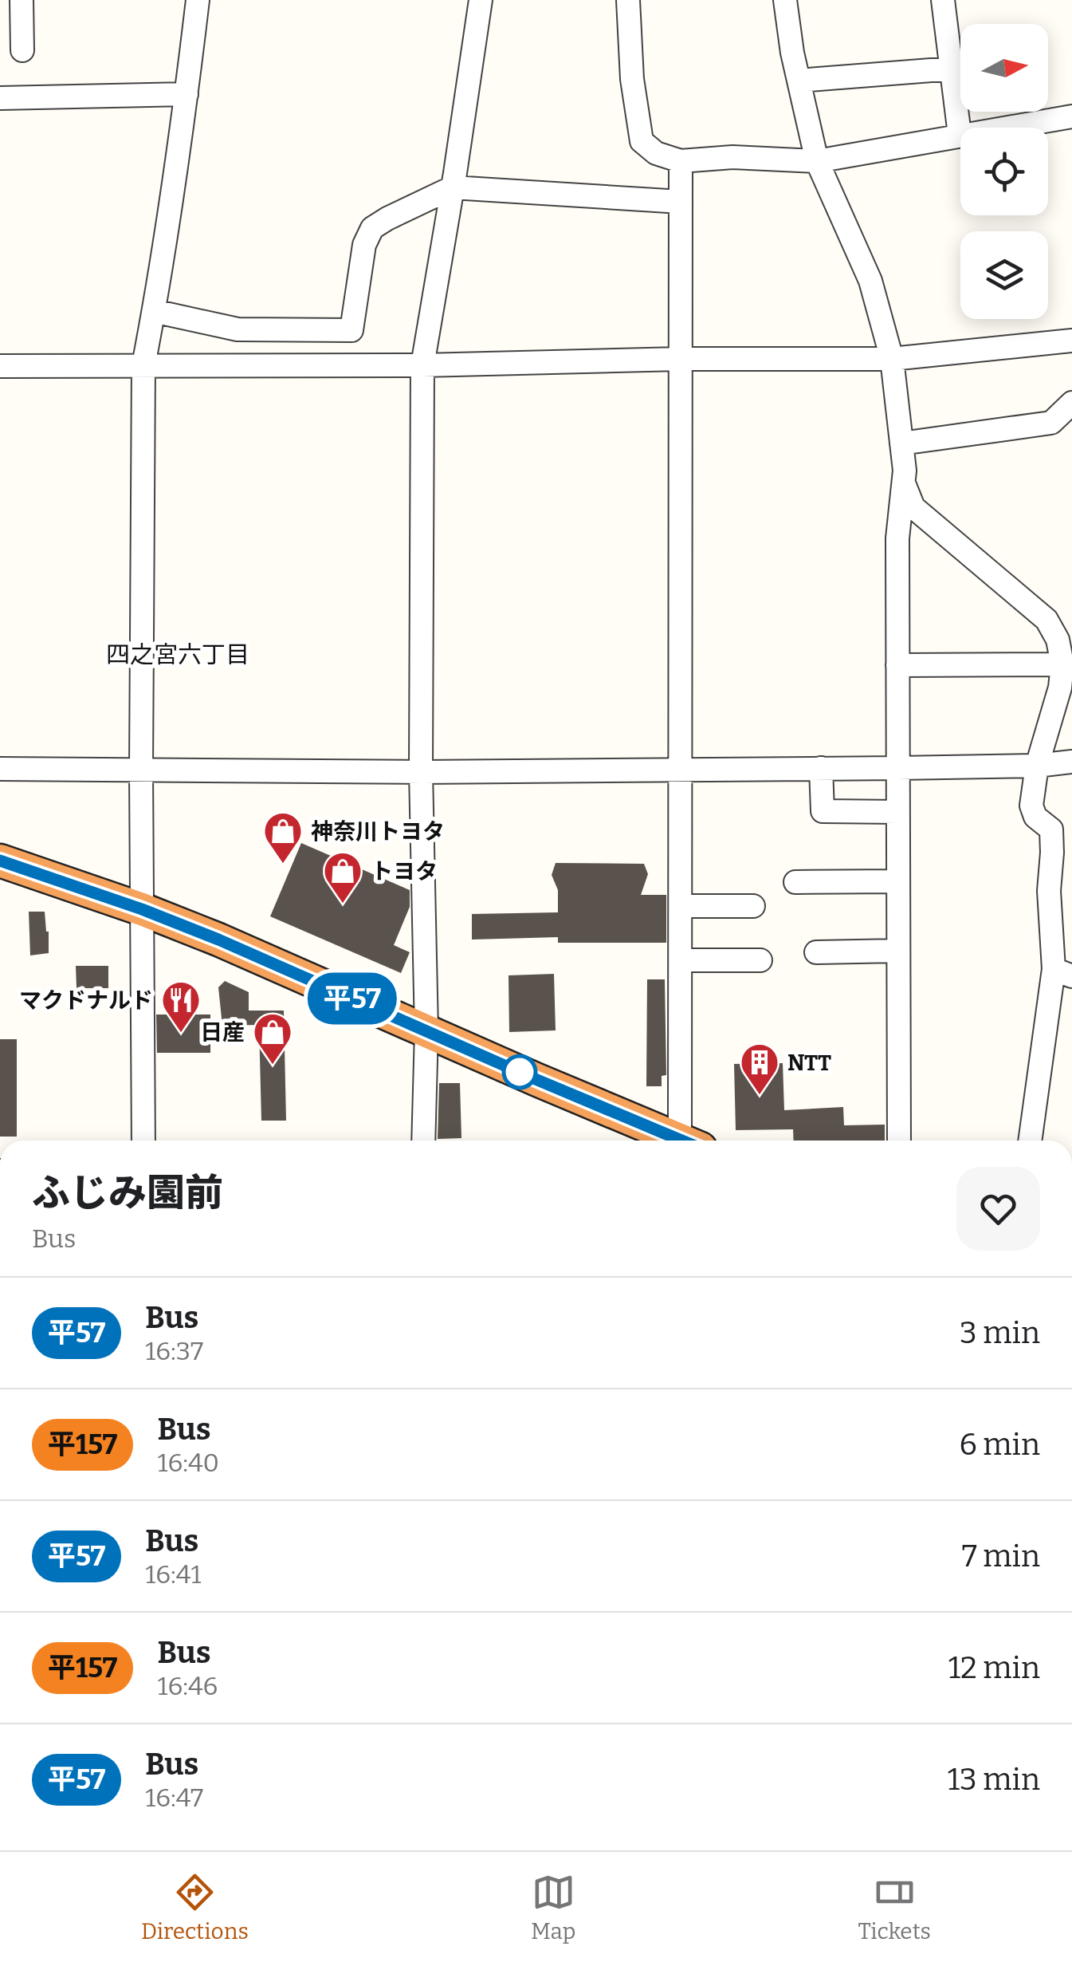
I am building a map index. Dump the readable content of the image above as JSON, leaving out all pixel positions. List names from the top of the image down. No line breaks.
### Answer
{"districts":["四之宮六丁目"],"places":{"shop":["神奈川トヨタ","トヨタ","日産"],"restaurant":["マクドナルド"],"building":["NTT"]},"lines":["bus line 平57"],"north":"right","page":{"on_map":"平57","heading":["ふじみ園前","Bus"],"list":[{"mark":"平57","name":"Bus","note":"16:37","value":"3 min"},{"mark":"平157","name":"Bus","note":"16:40","value":"6 min"},{"mark":"平57","name":"Bus","note":"16:41","value":"7 min"},{"mark":"平157","name":"Bus","note":"16:46","value":"12 min"},{"mark":"平57","name":"Bus","note":"16:47","value":"13 min"}],"tabs":["Directions","Map","Tickets"]}}
